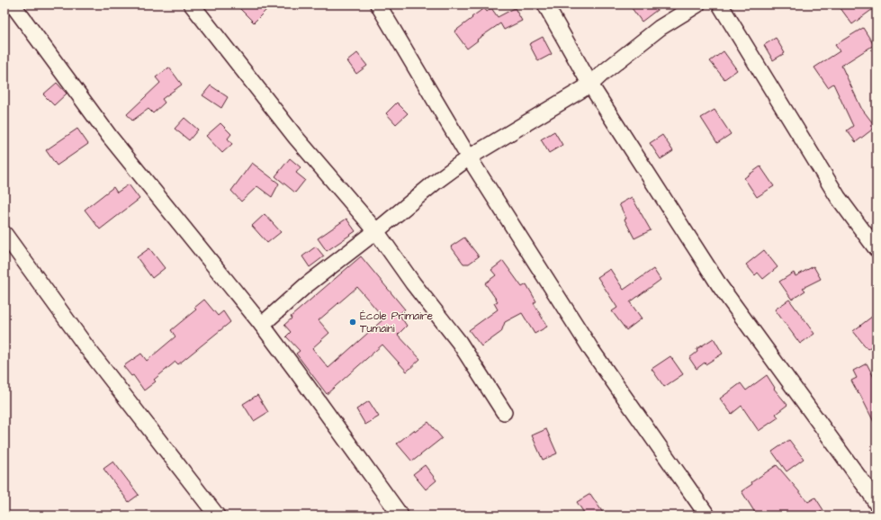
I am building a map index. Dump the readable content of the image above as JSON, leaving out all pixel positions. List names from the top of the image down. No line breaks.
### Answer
{"places":["École Primaire Tumaini"]}
